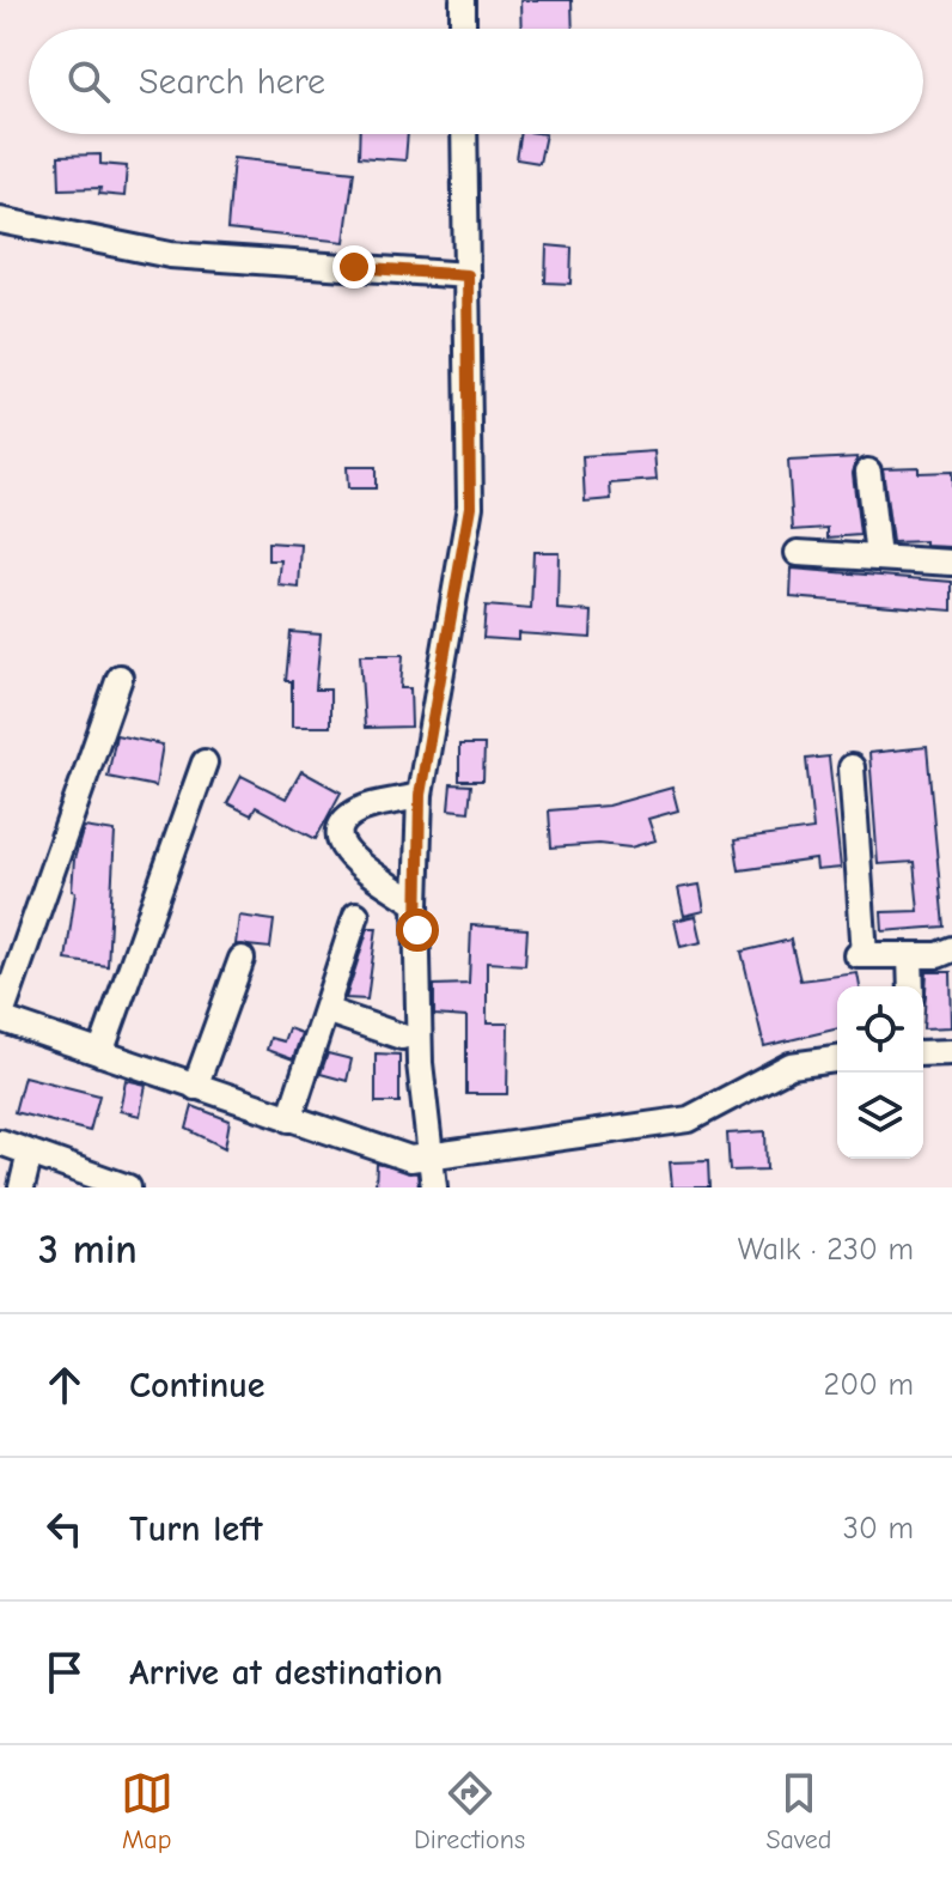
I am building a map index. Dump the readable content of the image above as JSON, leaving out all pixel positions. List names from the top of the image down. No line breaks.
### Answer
{"page":{"search":"Search here","heading":["3 min","Walk · 230 m"],"list":[["Continue","200 m"],["Turn left","30 m"],"Arrive at destination"],"nav":["Map","Directions","Saved"]}}
